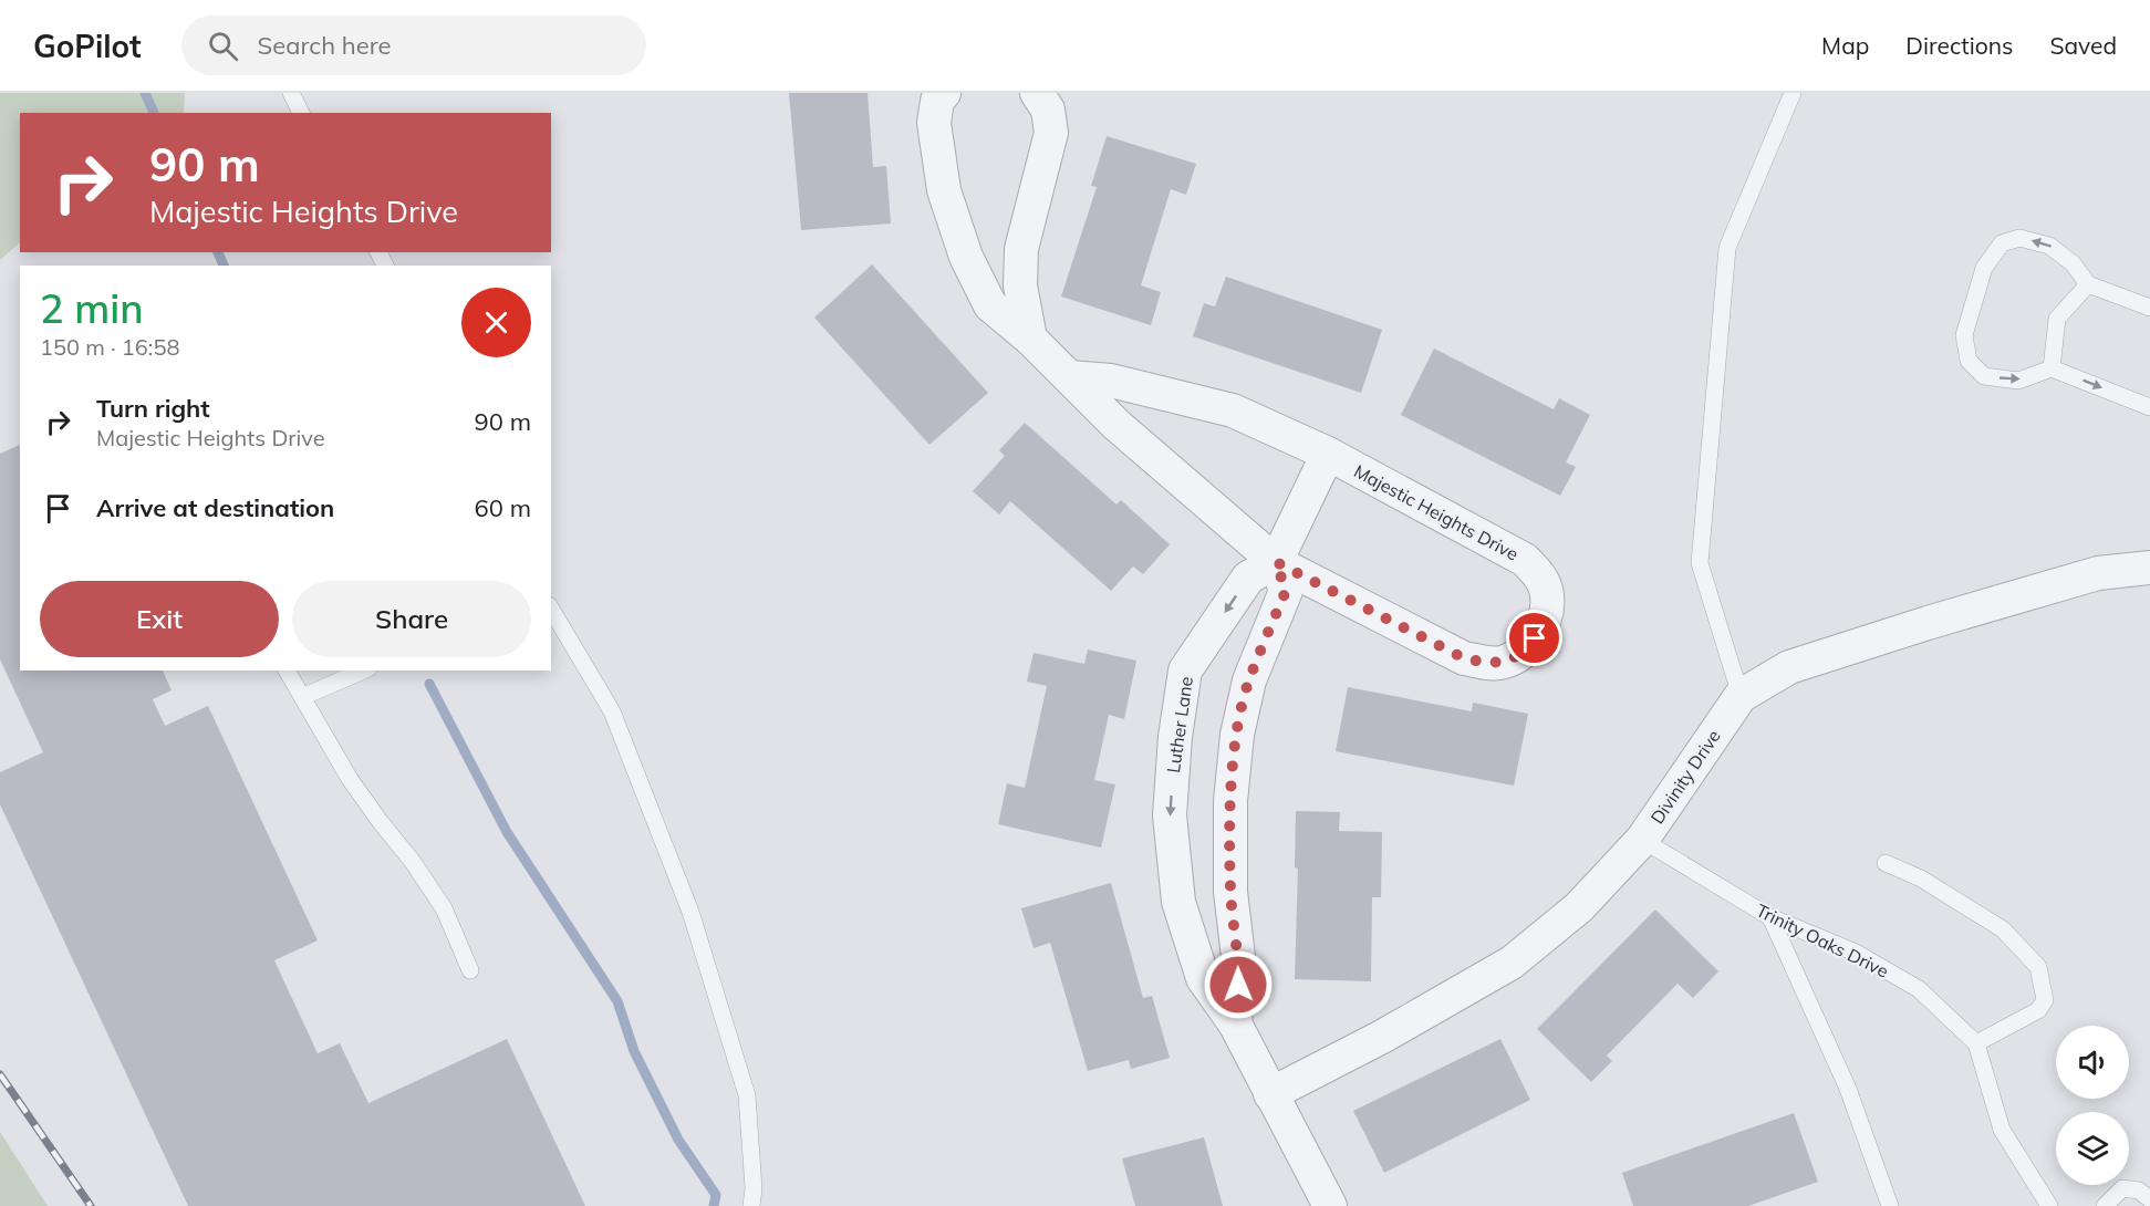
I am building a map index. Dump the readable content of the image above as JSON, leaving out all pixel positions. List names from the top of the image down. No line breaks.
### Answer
{"streets":{"street":["Majestic Heights Drive","Luther Lane","Divinity Drive"],"lane":["Trinity Oaks Drive"]},"crossings":[["Majestic Heights Drive","Luther Lane"],["Luther Lane","Divinity Drive"],["Divinity Drive","Trinity Oaks Drive"]],"page":{"header":"GoPilot","search":"Search here","nav":["Map","Directions","Saved"],"turn":["90 m","Majestic Heights Drive"],"heading":["2 min","150 m · 16:58"],"list":[{"name":"Turn right","note":"Majestic Heights Drive","value":"90 m"},{"name":"Arrive at destination","value":"60 m"}],"buttons":["Exit","Share"]}}
